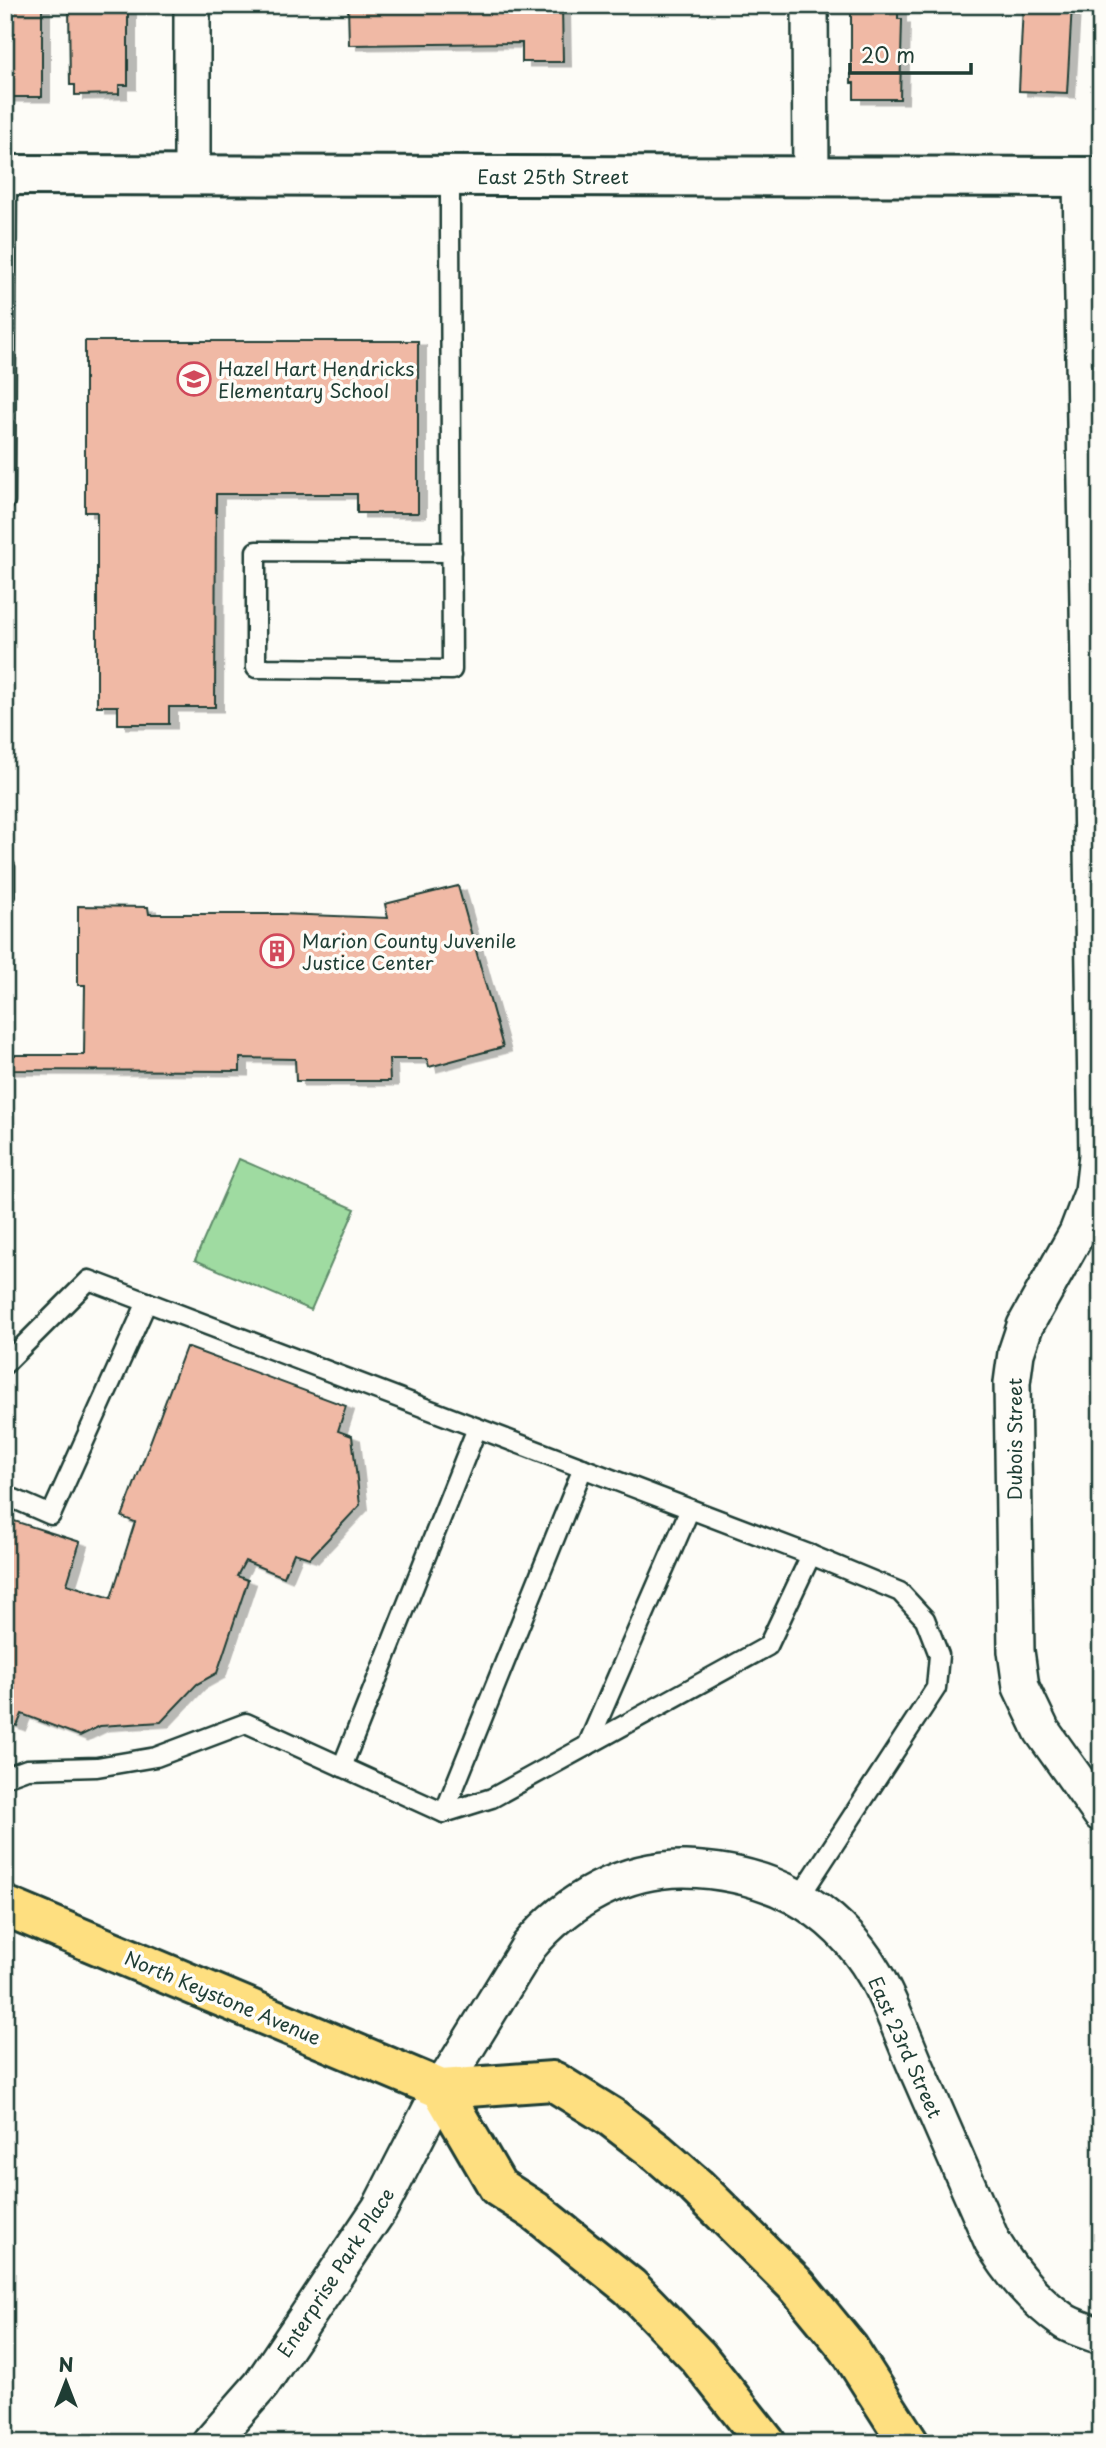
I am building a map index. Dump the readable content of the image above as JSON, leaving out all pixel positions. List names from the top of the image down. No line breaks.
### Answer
{"streets":{"main road":["North Keystone Avenue"],"street":["East 25th Street","Dubois Street","East 23rd Street","Enterprise Park Place"]},"crossings":[["East 25th Street","Dubois Street"],["North Keystone Avenue","East 23rd Street"],["North Keystone Avenue","Enterprise Park Place"],["East 23rd Street","Enterprise Park Place"]],"places":{"school or university":["Hazel Hart Hendricks Elementary School"],"building":["Marion County Juvenile Justice Center"]},"scale_bar":"20 m","north":"top"}
